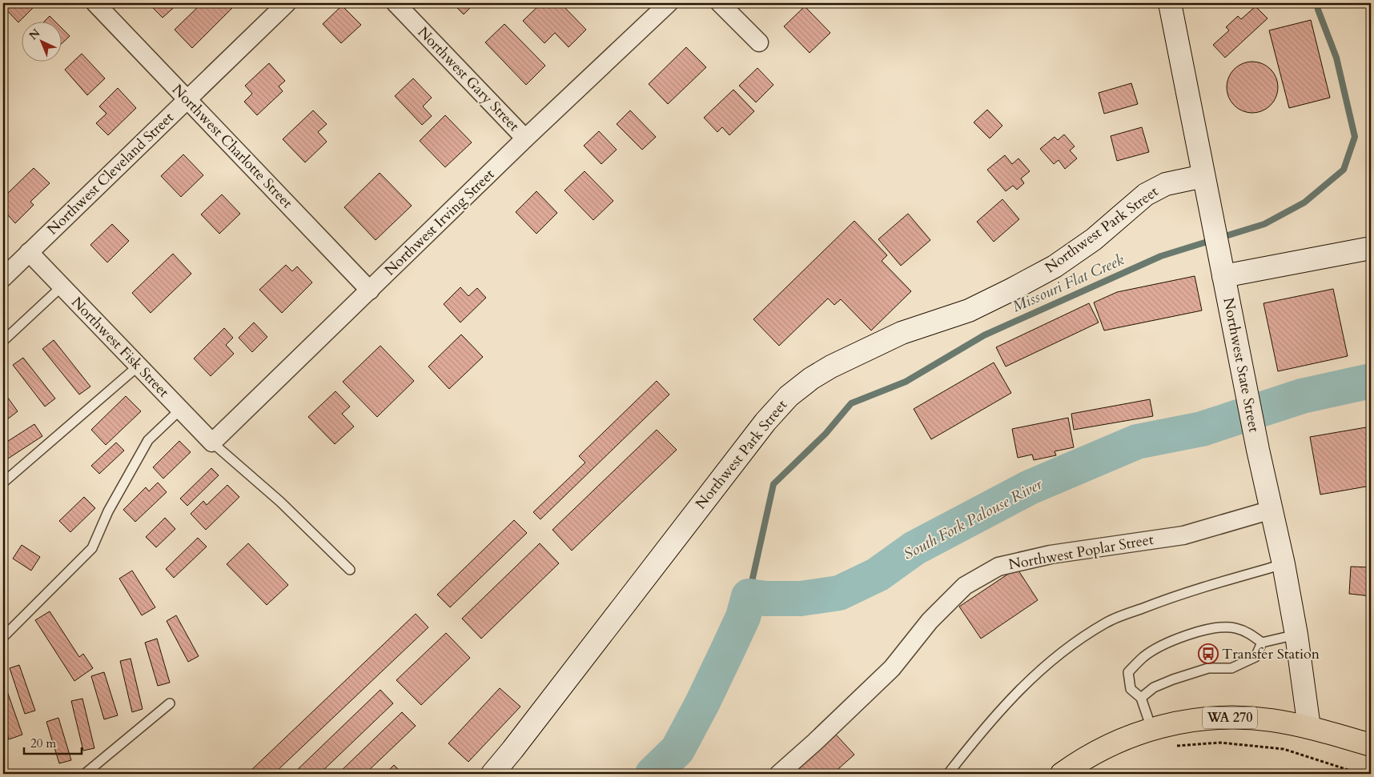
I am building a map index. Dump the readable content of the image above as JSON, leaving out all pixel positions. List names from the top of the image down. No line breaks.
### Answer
{"streets":{"main road":["WA 270"],"street":["Northwest Gary Street","Northwest Charlotte Street","Northwest Cleveland Street","Northwest Irving Street","Northwest Park Street","Northwest Fisk Street","Northwest State Street","Northwest Poplar Street"]},"crossings":[["Northwest Gary Street","Northwest Irving Street"],["Northwest Charlotte Street","Northwest Cleveland Street"],["Northwest Charlotte Street","Northwest Irving Street"],["Northwest Cleveland Street","Northwest Fisk Street"],["Northwest Irving Street","Northwest Fisk Street"],["Northwest Park Street","Northwest State Street"],["Northwest State Street","Northwest Poplar Street"],["Northwest State Street","WA 270"]],"water":["Missouri Flat Creek","South Fork Palouse River"],"places":{"bus stop":["Transfer Station"]},"scale_bar":"20 m","north":"top left"}
